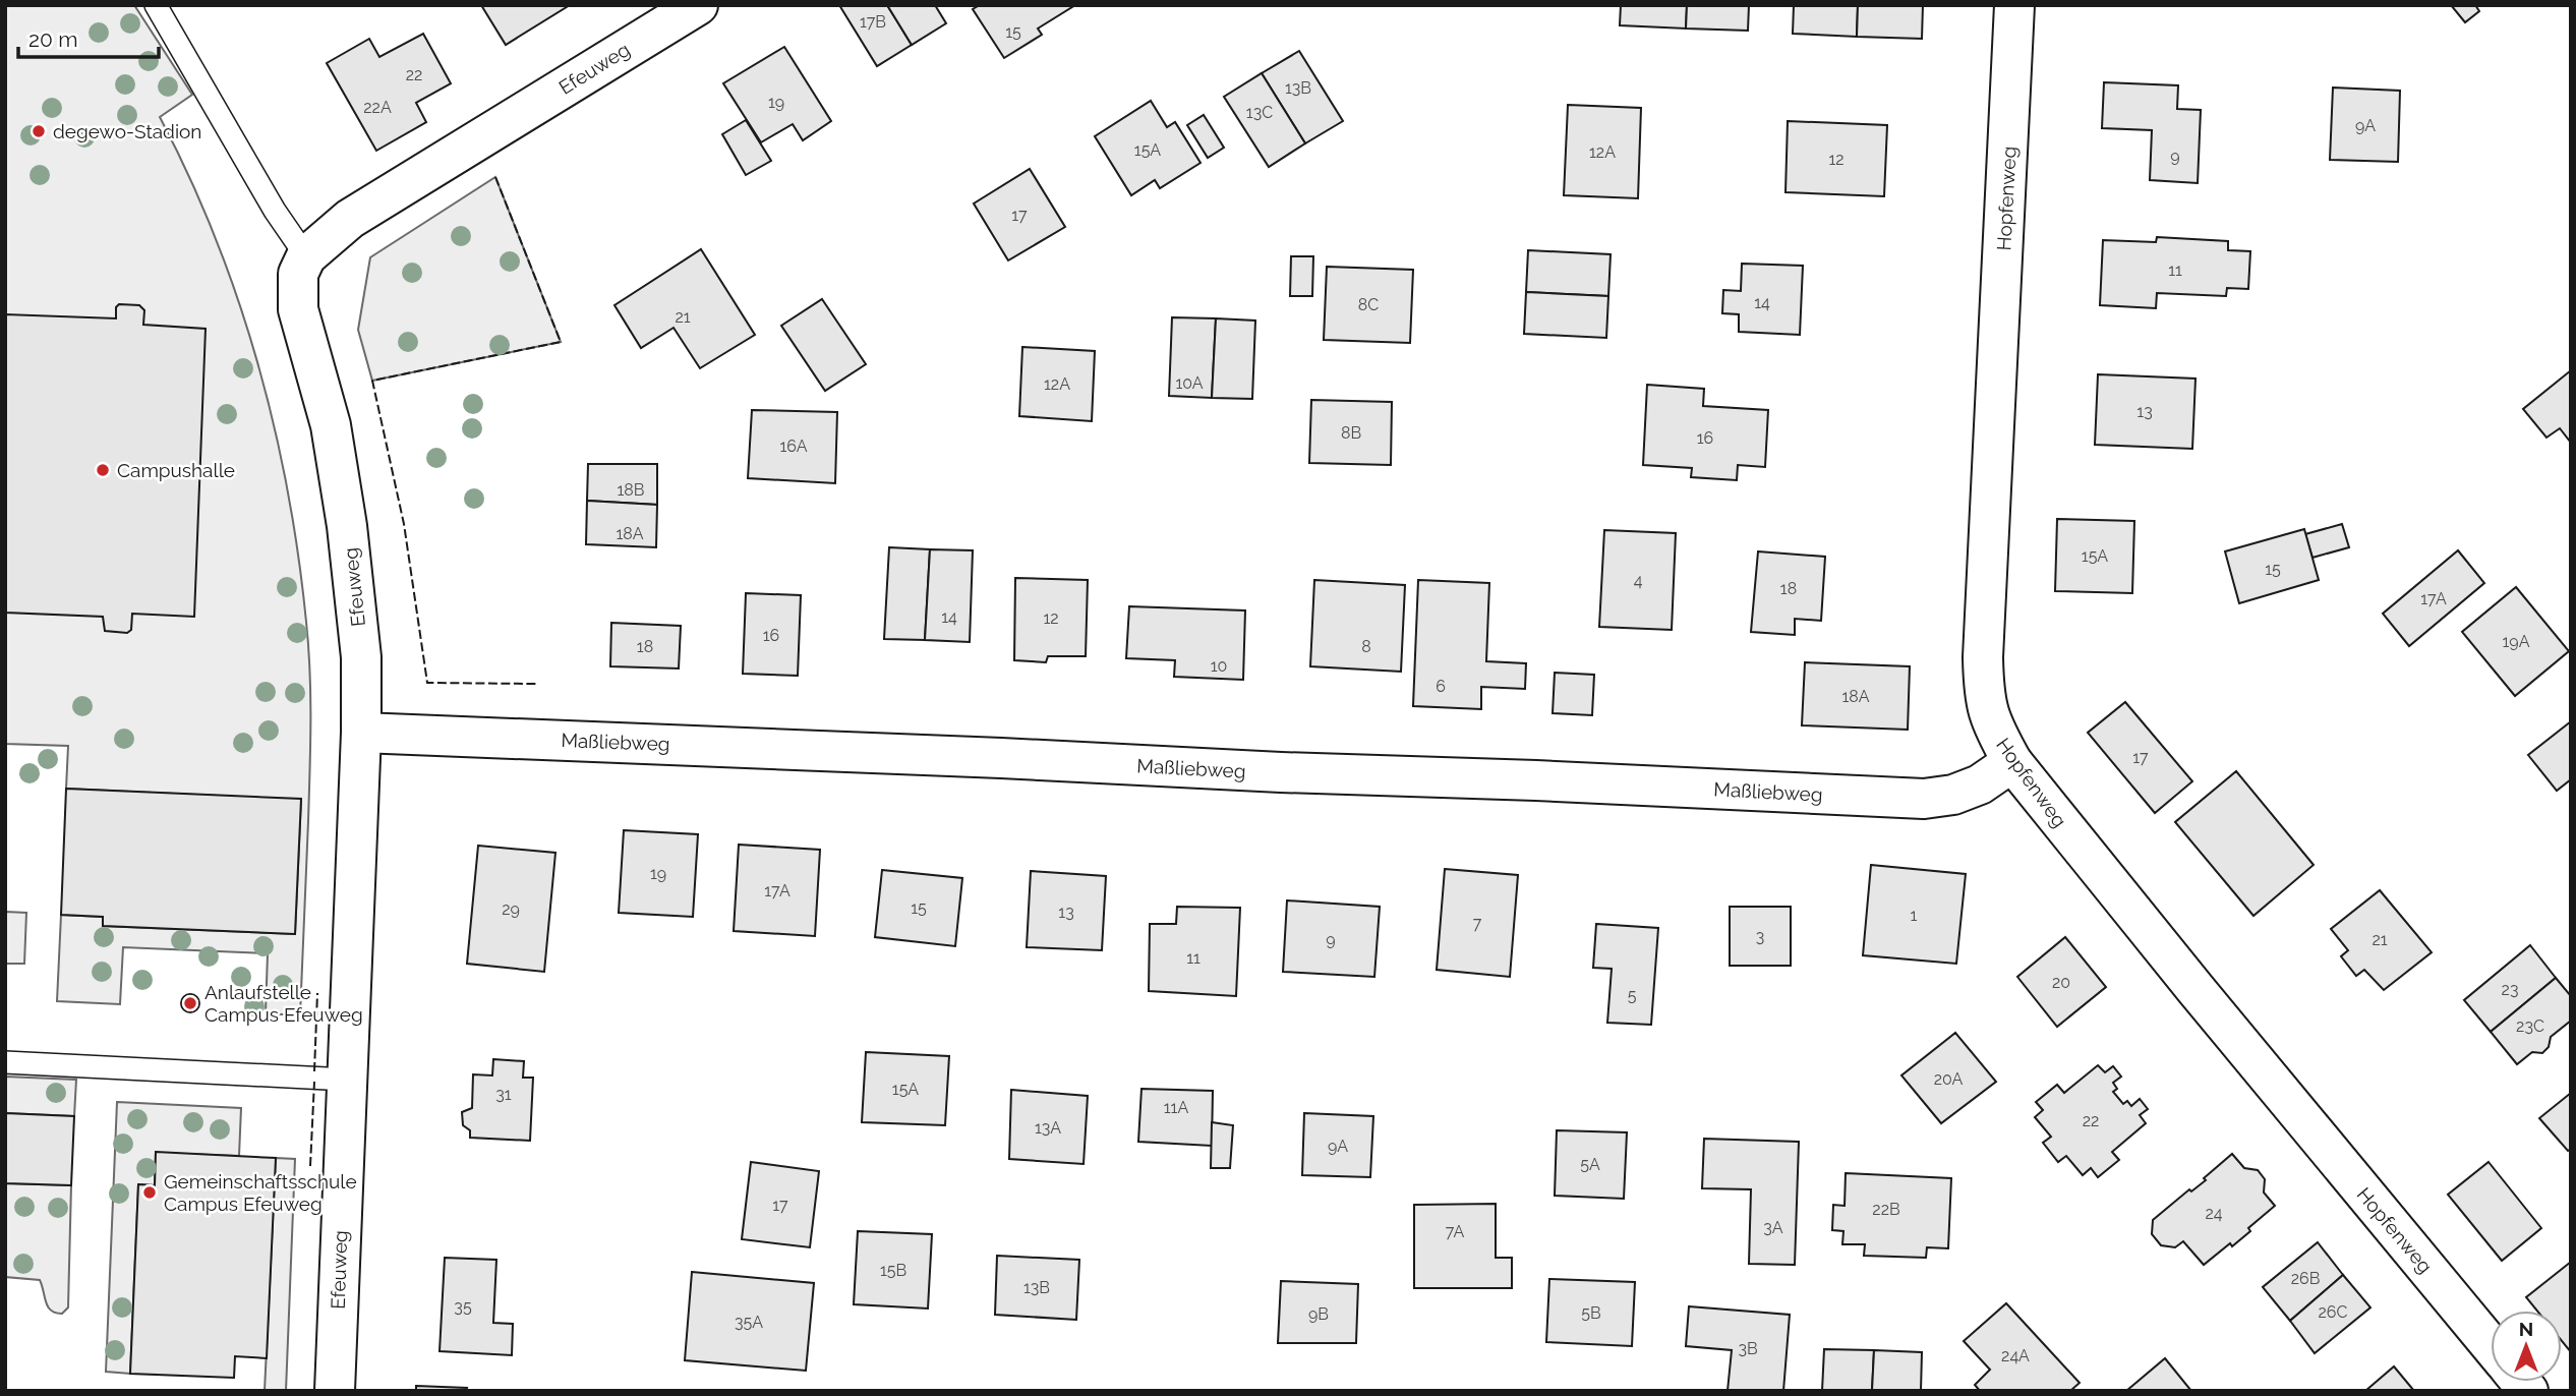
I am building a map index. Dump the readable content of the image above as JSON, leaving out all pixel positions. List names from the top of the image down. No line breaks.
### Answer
{"streets":{"street":["Efeuweg","Hopfenweg","Maßliebweg"]},"crossings":[["Efeuweg","Maßliebweg"],["Hopfenweg","Maßliebweg"]],"places":["degewo-Stadion","Campushalle","Anlaufstelle Campus Efeuweg","Gemeinschaftsschule Campus Efeuweg"],"house_numbers":["17B","15","22","13B","19","22A","13C","9A","15A","12A","9","12","17","11","14","8C","21","10A","12A","13","8B","16","16A","18B","18A","15A","15","4","18","17A","14","12","16","19A","18","8","10","6","18A","17","19","17A","15","29","13","1","7","3","9","21","11","20","23","5","23C","20A","15A","31","11A","22","13A","9A","5A","17","22B","24","3A","7A","15B","26B","13B","35","26C","5B","9B","35A","3B","24A"],"scale_bar":"20 m","north":"top"}
